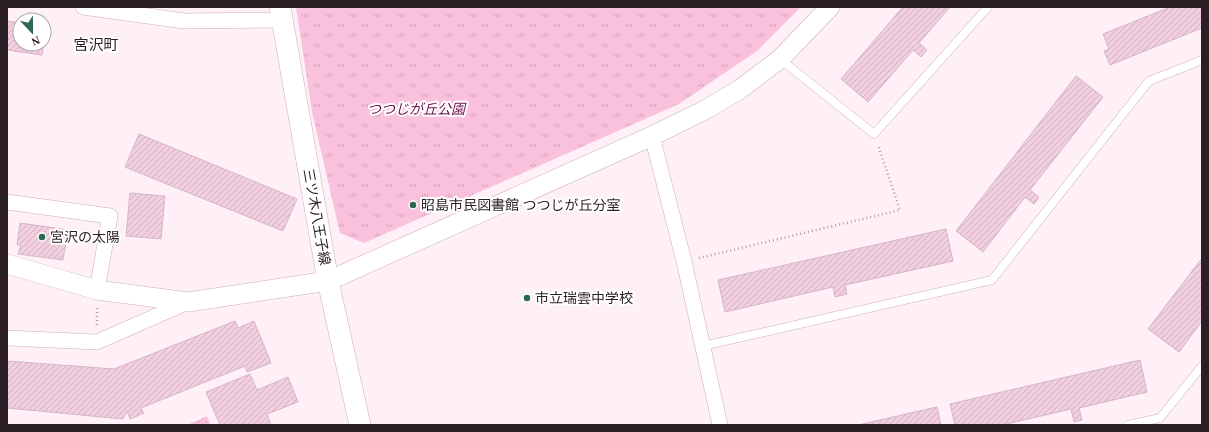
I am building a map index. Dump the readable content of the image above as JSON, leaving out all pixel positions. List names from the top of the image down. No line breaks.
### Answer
{"streets":{"main road":["三ツ木八王子線"]},"districts":["宮沢町"],"parks":["つつじが丘公園"],"places":["昭島市民図書館 つつじが丘分室","宮沢の太陽","市立瑞雲中学校"],"north":"bottom"}
